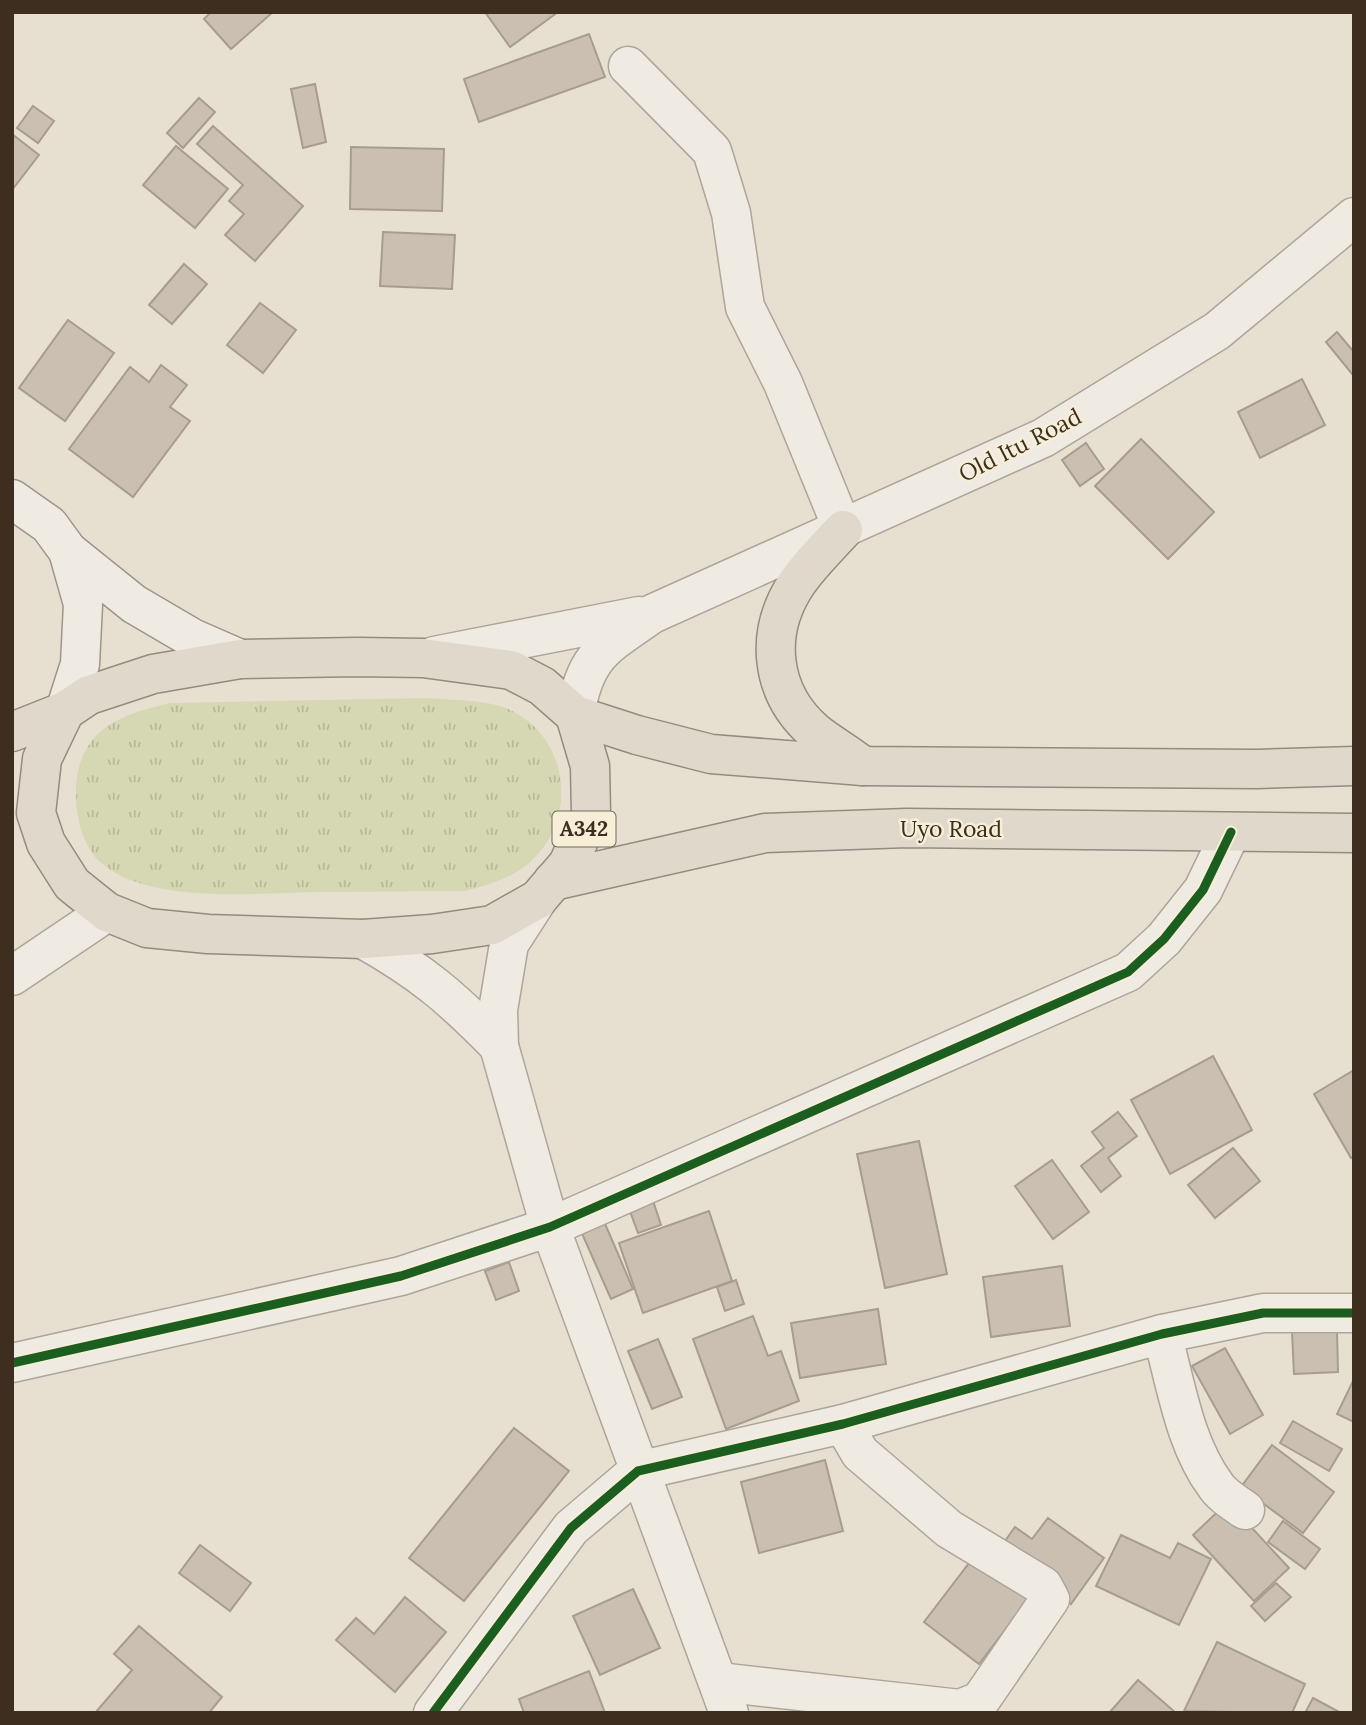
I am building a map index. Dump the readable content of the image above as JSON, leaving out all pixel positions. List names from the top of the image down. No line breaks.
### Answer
{"streets":{"highway":["A342","Uyo Road"],"street":["Old Itu Road"]},"crossings":[["A342","Uyo Road"]]}
